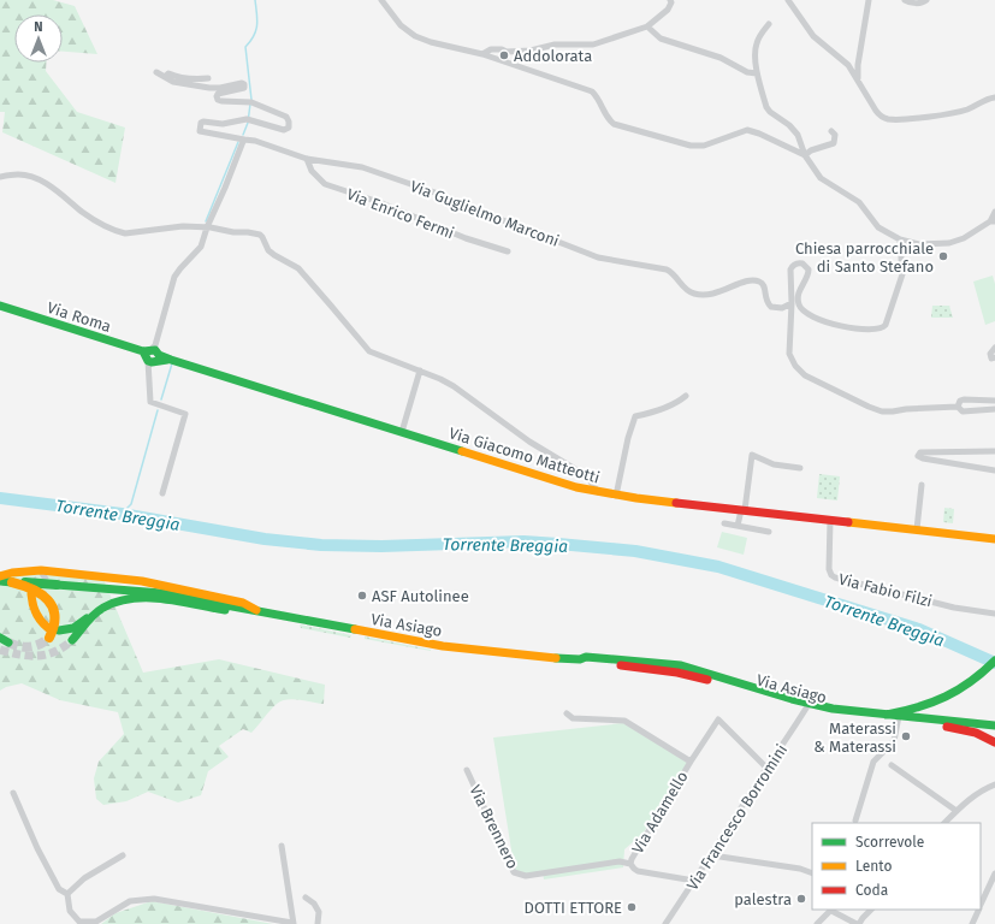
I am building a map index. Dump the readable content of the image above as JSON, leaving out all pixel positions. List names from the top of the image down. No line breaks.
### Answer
{"streets":{"main road":["Via Roma","Via Giacomo Matteotti","Via Asiago"],"street":["Via Enrico Fermi","Via Guglielmo Marconi","Via Fabio Filzi","Via Adamello","Via Francesco Borromini","Via Brennero"]},"crossings":[["Via Enrico Fermi","Via Guglielmo Marconi"],["Via Roma","Via Giacomo Matteotti"],["Via Giacomo Matteotti","Via Fabio Filzi"],["Via Asiago","Via Francesco Borromini"],["Via Adamello","Via Francesco Borromini"],["Via Adamello","Via Brennero"],["Via Francesco Borromini","Via Brennero"]],"water":["Torrente Breggia"],"places":["Addolorata","Chiesa parrocchiale di Santo Stefano","ASF Autolinee","Materassi & Materassi","palestra","DOTTI ETTORE"],"legend":["Scorrevole","Lento","Coda"],"north":"top"}
